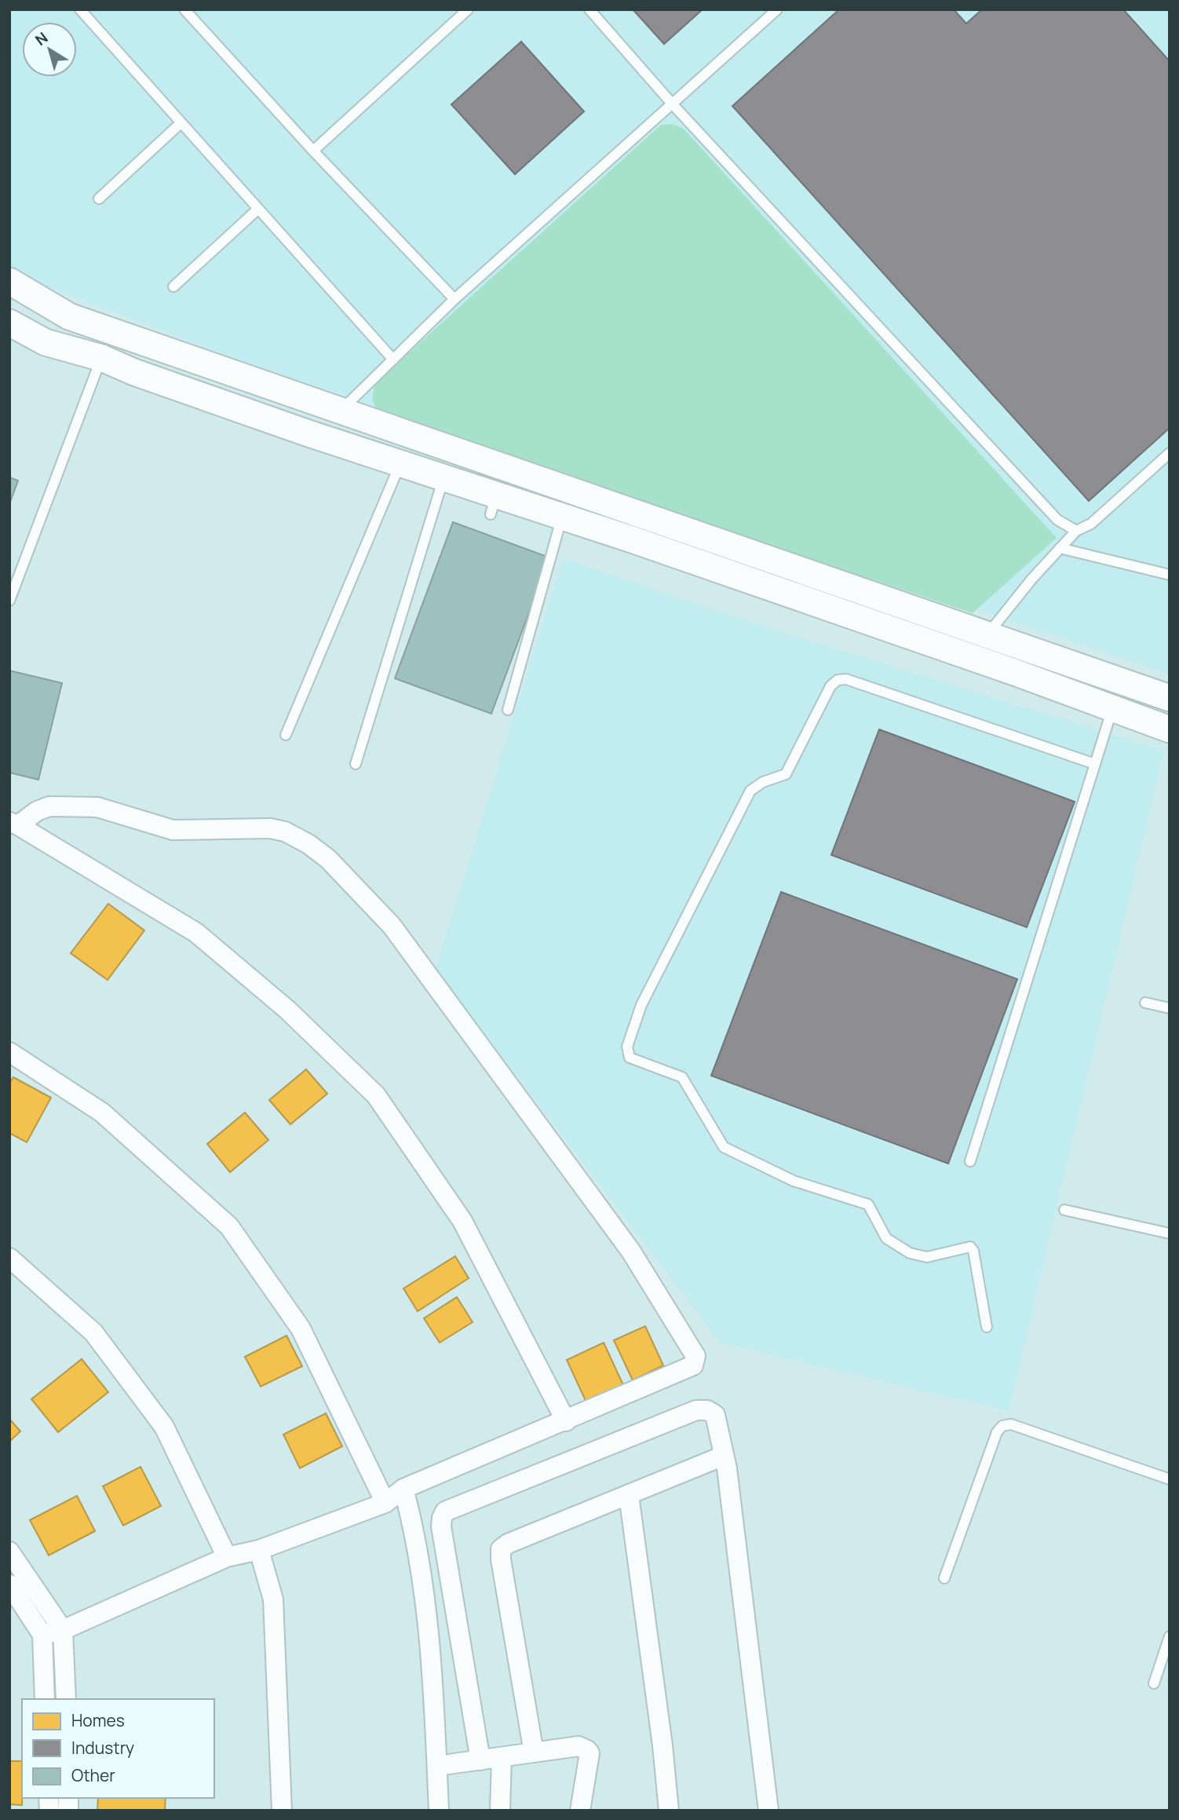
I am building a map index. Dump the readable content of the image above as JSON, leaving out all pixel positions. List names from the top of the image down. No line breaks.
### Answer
{"legend":["Homes","Industry","Other"],"north":"top left"}
